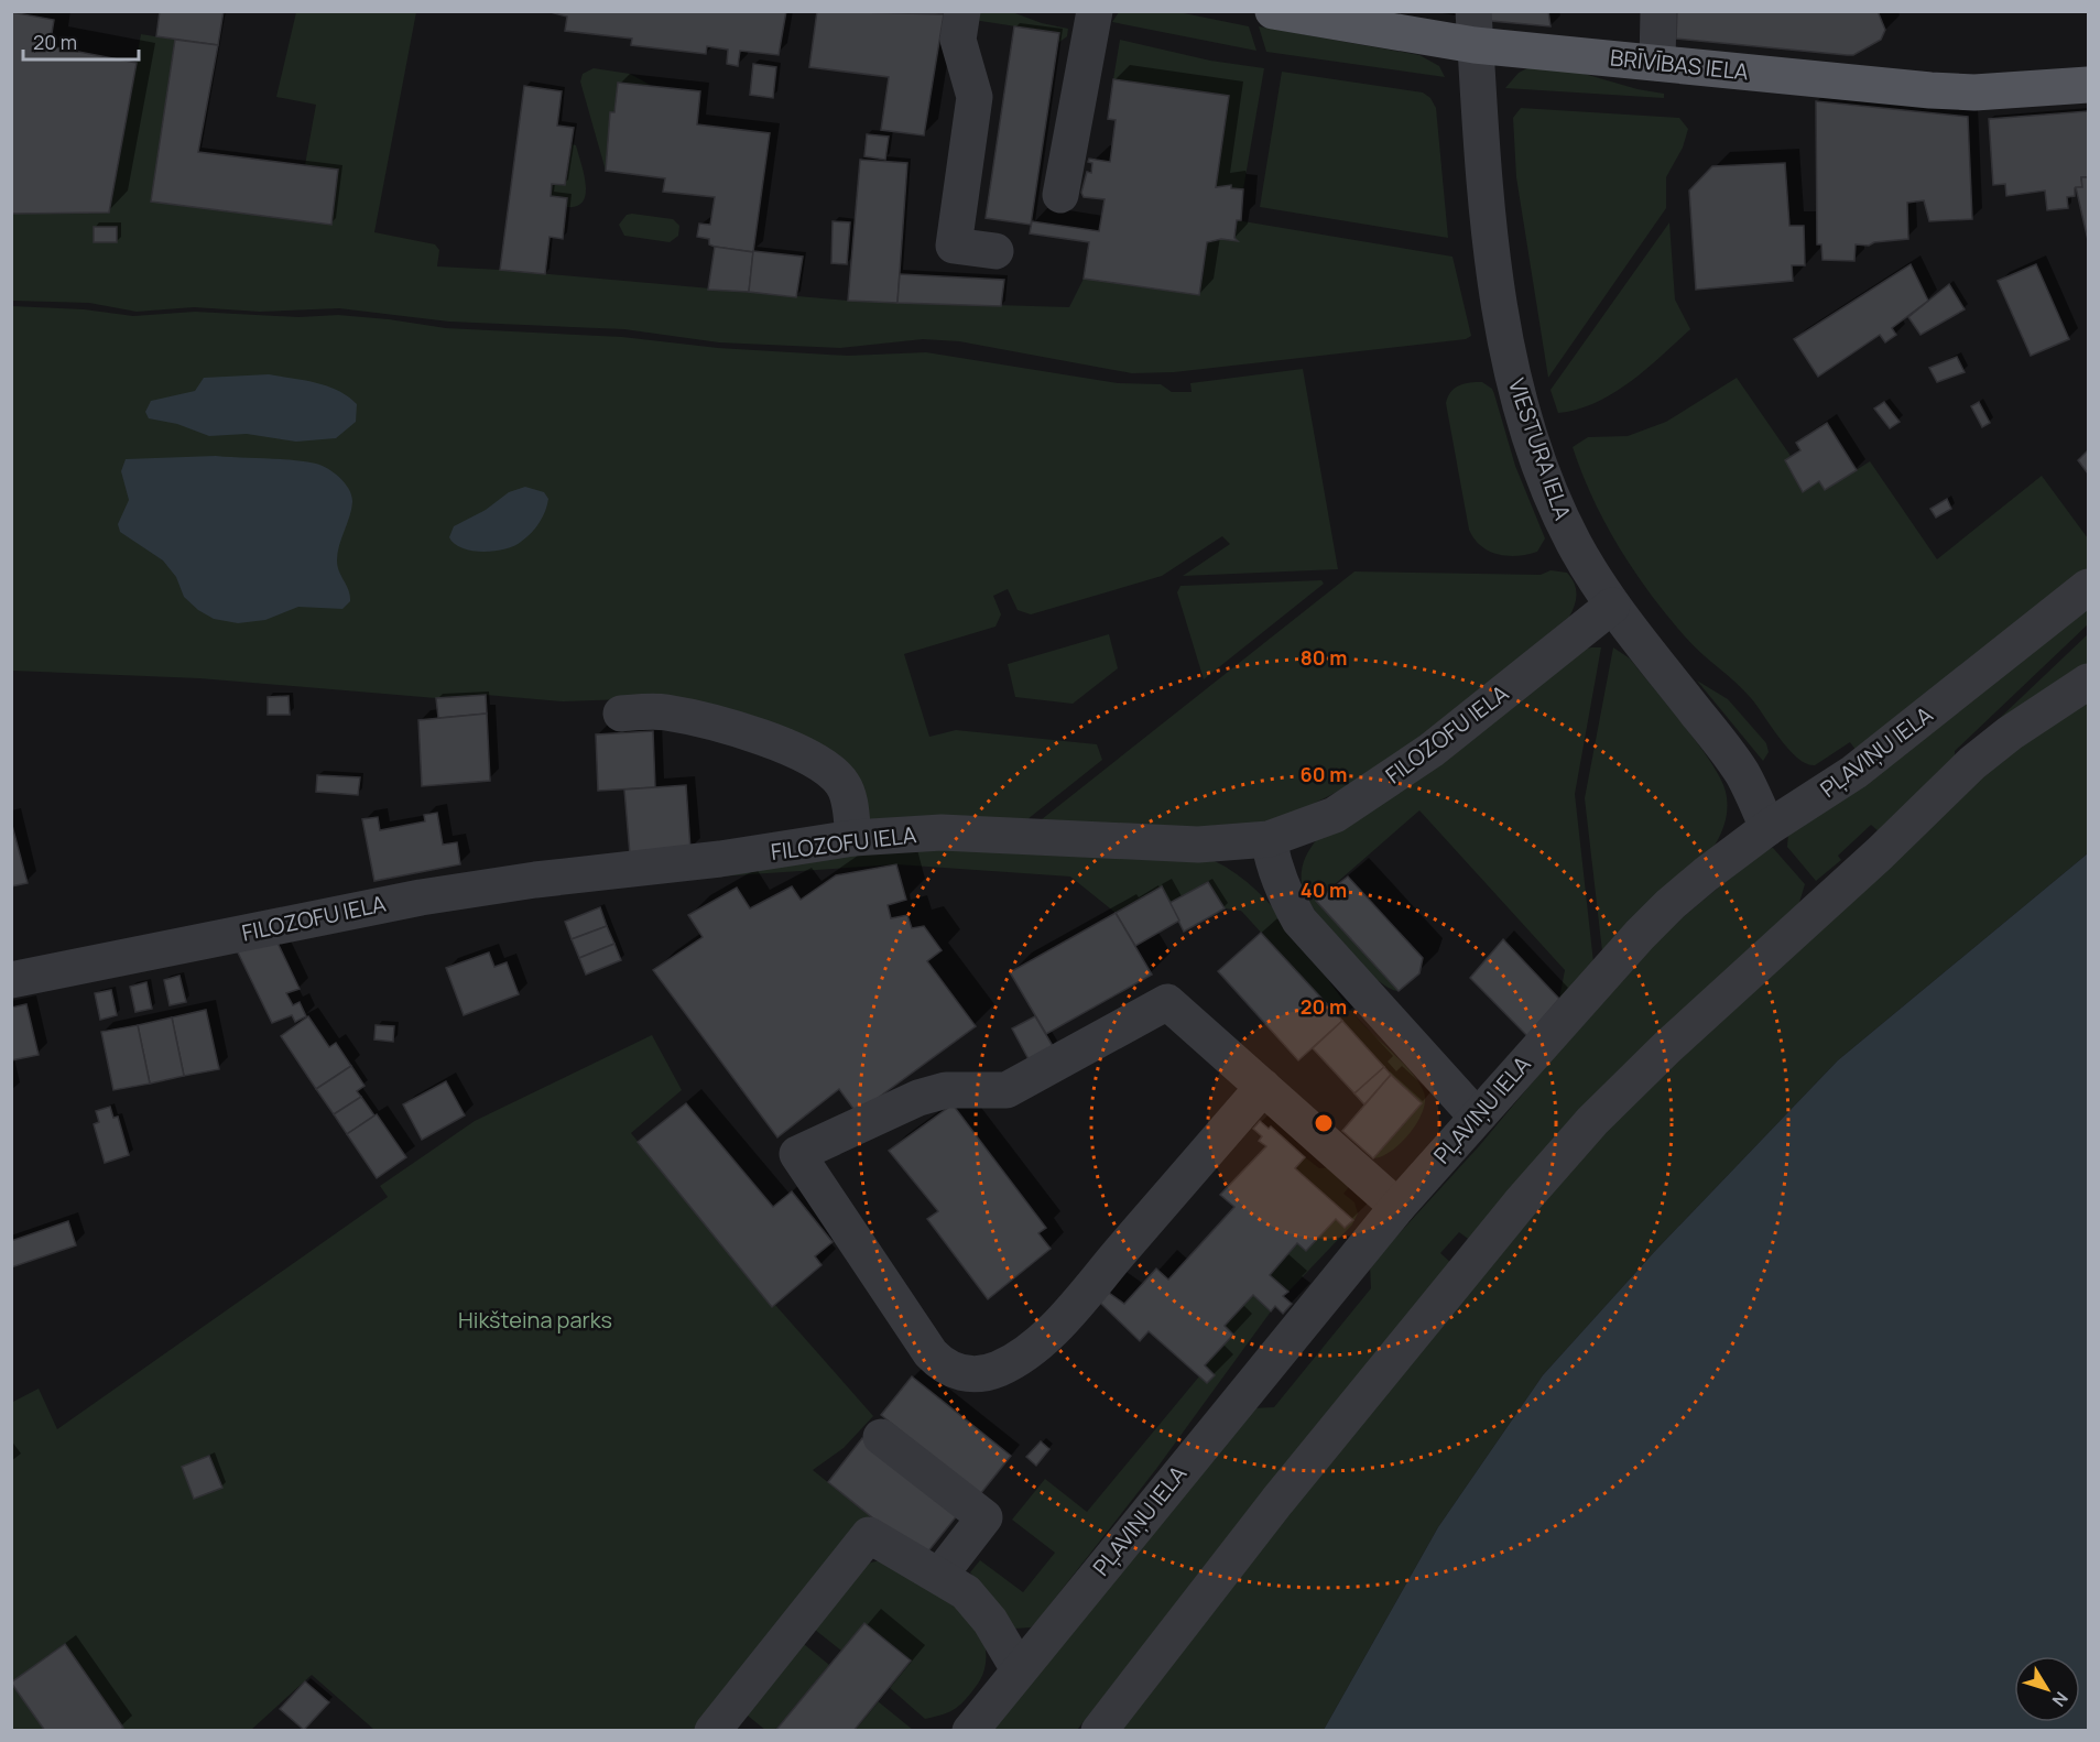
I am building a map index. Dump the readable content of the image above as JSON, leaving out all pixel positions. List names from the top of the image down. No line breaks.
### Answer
{"streets":{"main road":["BRĪVĪBAS IELA"],"street":["VIESTURA IELA","FILOZOFU IELA","PĻAVIŅU IELA"]},"crossings":[["BRĪVĪBAS IELA","VIESTURA IELA"],["VIESTURA IELA","FILOZOFU IELA"],["VIESTURA IELA","PĻAVIŅU IELA"]],"parks":["Hikšteina parks"],"scale_bar":"20 m","north":"bottom right","rings":["80 m","60 m","40 m","20 m"]}
